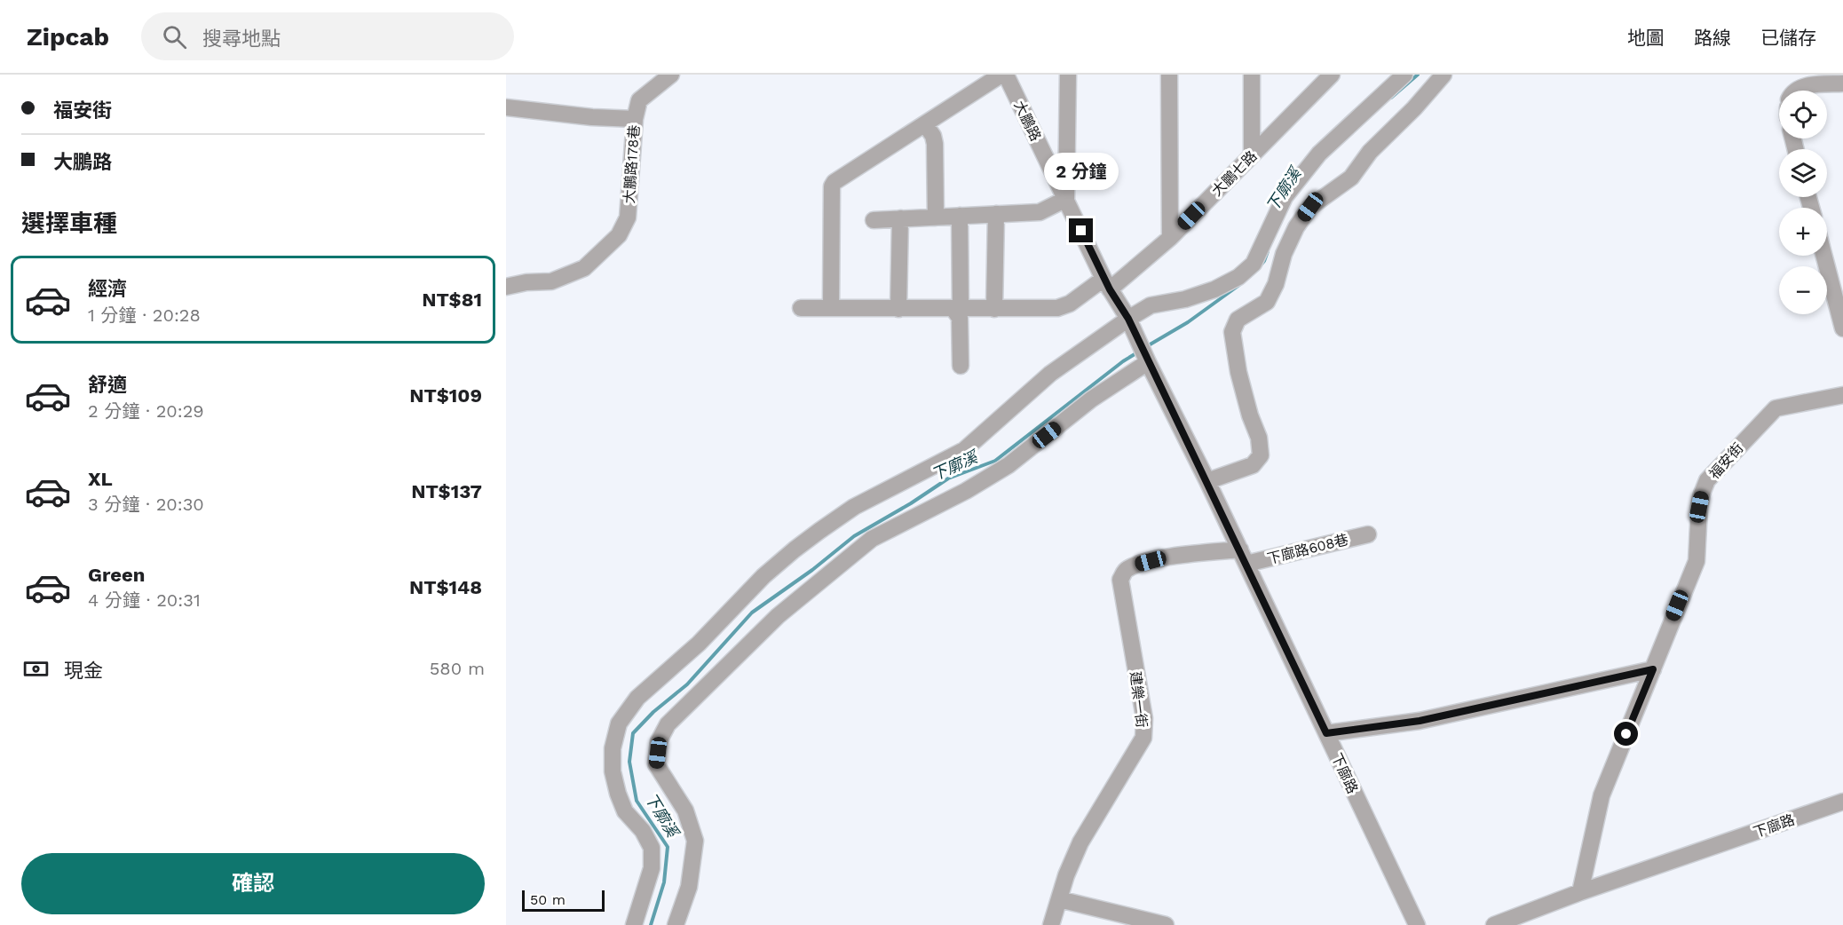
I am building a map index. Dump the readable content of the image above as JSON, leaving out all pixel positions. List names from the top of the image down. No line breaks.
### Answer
{"streets":{"street":["大鵬路","大鵬路178巷","大鵬七路","福安街","下廍路608巷","建樂一街","下廍路"]},"crossings":[["大鵬路","大鵬七路"],["大鵬路","下廍路"],["福安街","下廍路"],["下廍路608巷","建樂一街"],["下廍路608巷","下廍路"],["建樂一街","下廍路"]],"water":["下廓溪"],"scale_bar":"50 m","page":{"header":"Zipcab","search":"搜尋地點","nav":["地圖","路線","已儲存"],"banner":["福安街","大鵬路"],"map_buttons":["+","−"],"bubble":"2 分鐘","heading":"選擇車種","list":[{"name":"經濟","note":"1 分鐘 · 20:28","value":"NT$81"},{"name":"舒適","note":"2 分鐘 · 20:29","value":"NT$109"},{"name":"XL","note":"3 分鐘 · 20:30","value":"NT$137"},{"name":"Green","note":"4 分鐘 · 20:31","value":"NT$148"}],"pay":["現金","580 m"],"buttons":"確認","scale":"50 m"}}
